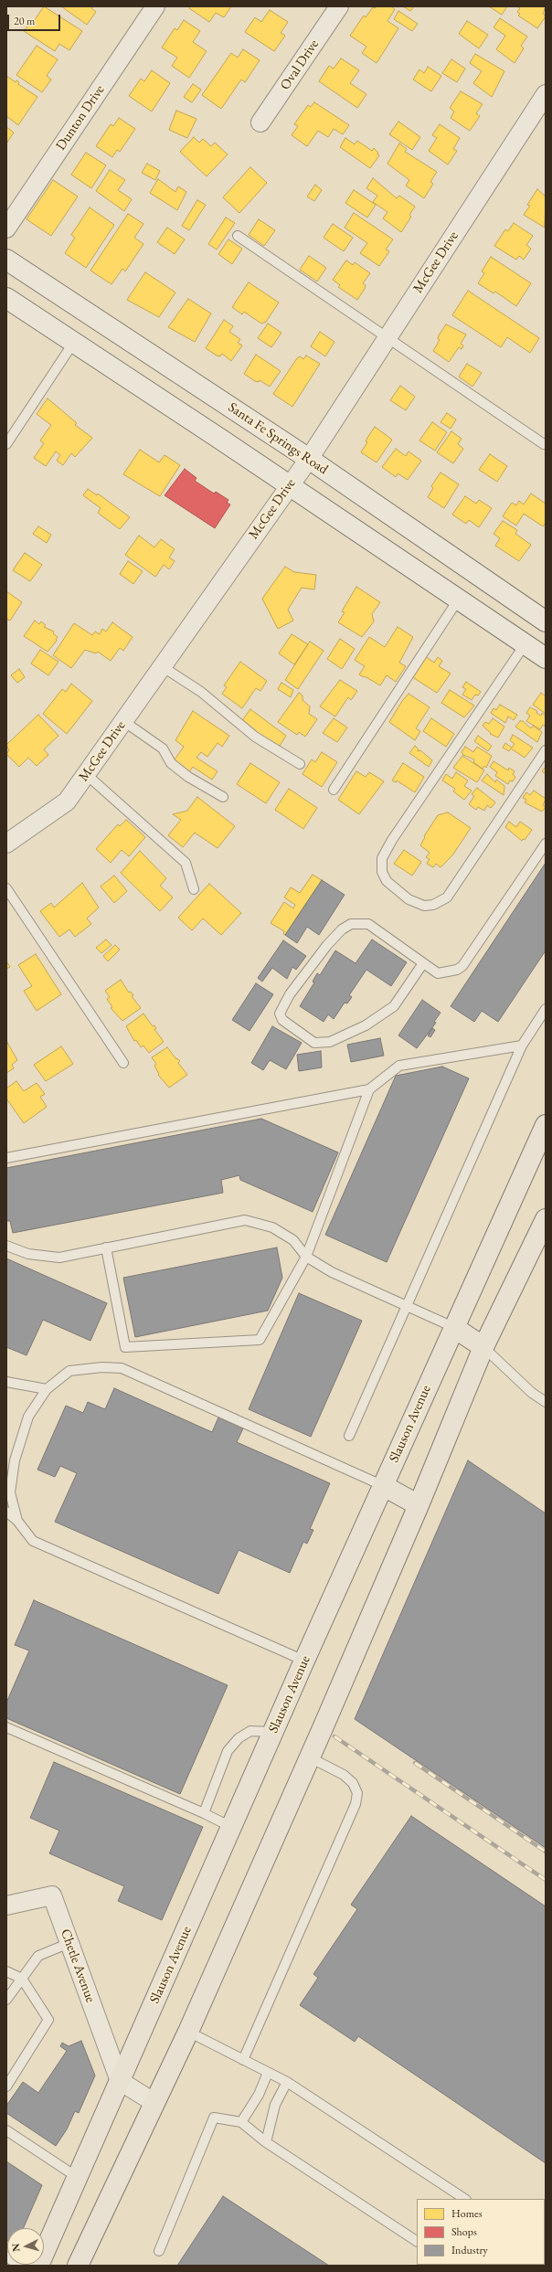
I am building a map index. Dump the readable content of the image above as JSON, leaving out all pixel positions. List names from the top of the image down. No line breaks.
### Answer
{"streets":{"main road":["Santa Fe Springs Road","Slauson Avenue"],"street":["Oval Drive","Dunton Drive","McGee Drive","Chetle Avenue"]},"crossings":[["McGee Drive","Santa Fe Springs Road"],["Slauson Avenue","Chetle Avenue"]],"legend":["Homes","Shops","Industry"],"scale_bar":"20 m","north":"left"}
